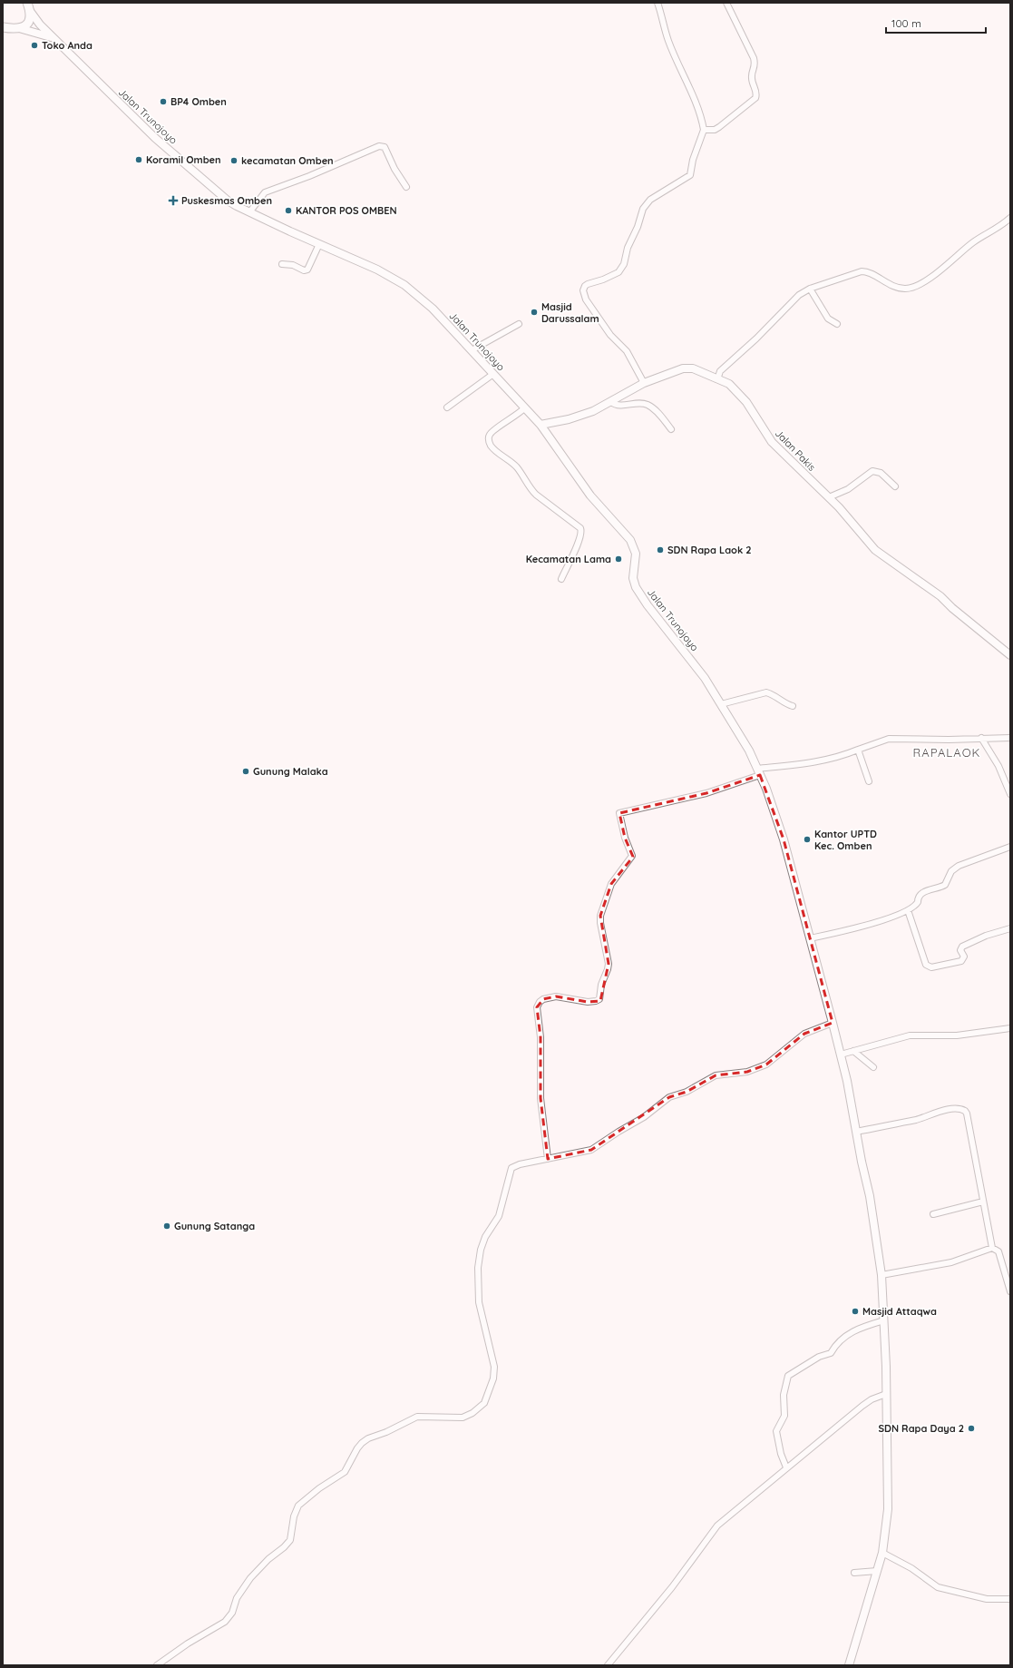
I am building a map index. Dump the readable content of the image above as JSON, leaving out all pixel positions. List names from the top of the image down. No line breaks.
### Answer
{"streets":{"street":["Jalan Trunojoyo","Jalan Pakis"]},"crossings":[["Jalan Trunojoyo","Jalan Pakis"]],"districts":["RAPALAOK"],"places":{"other":["Toko Anda","BP4 Omben","Koramil Omben","kecamatan Omben","KANTOR POS OMBEN","Masjid Darussalam","SDN Rapa Laok 2","Kecamatan Lama","Gunung Malaka","Kantor UPTD Kec. Omben","Gunung Satanga","Masjid Attaqwa","SDN Rapa Daya 2"],"health":["Puskesmas Omben"]},"scale_bar":"100 m"}
